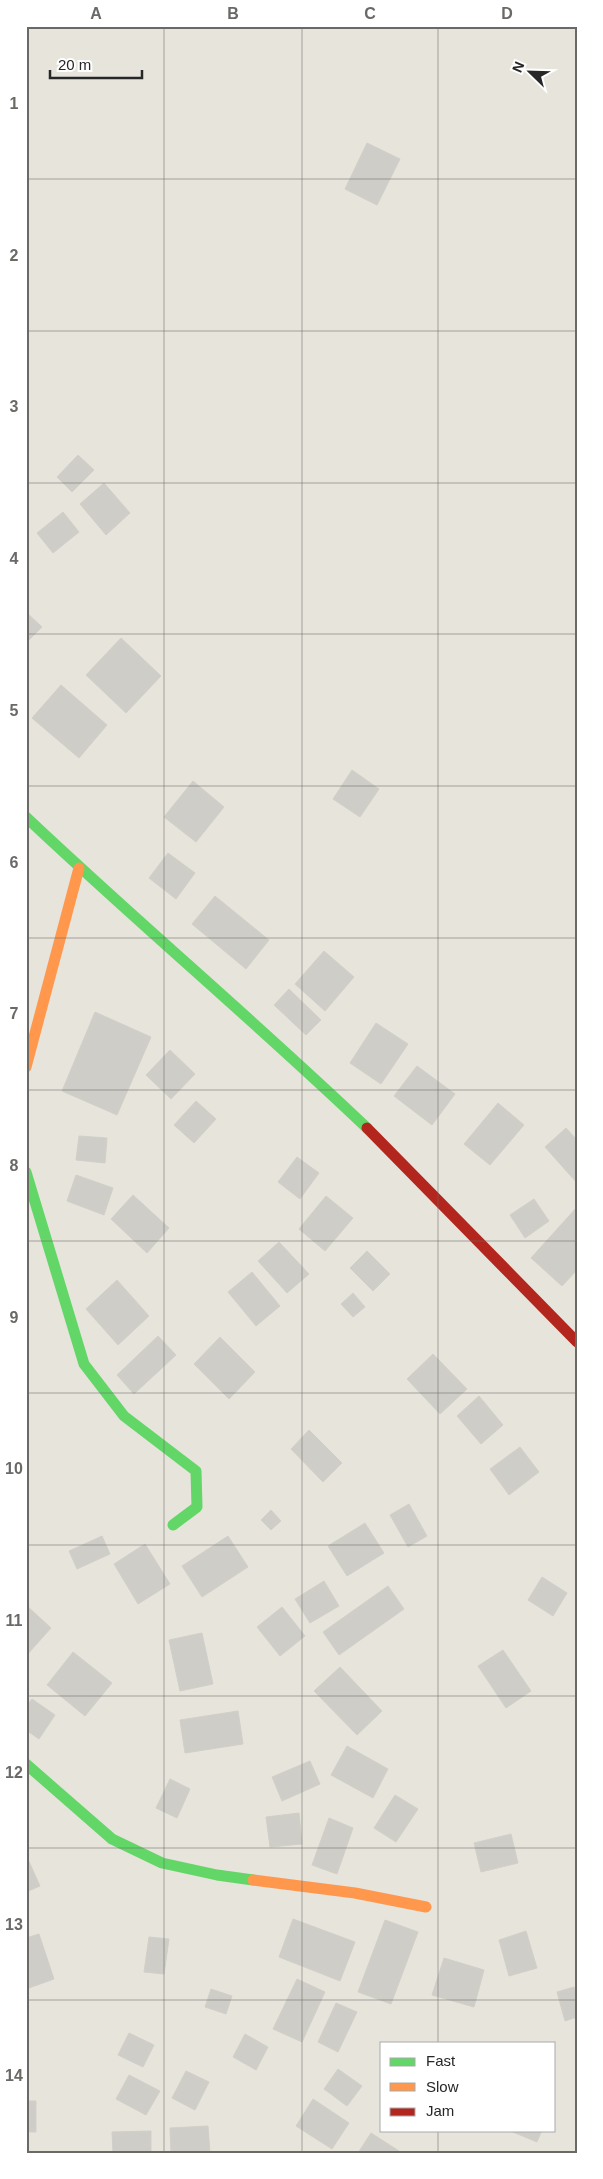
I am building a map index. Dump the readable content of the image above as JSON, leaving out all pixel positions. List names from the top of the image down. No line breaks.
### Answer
{"legend":["Fast","Slow","Jam"],"scale_bar":"20 m","north":"top left","grid":{"columns":["A","B","C","D"],"rows":["1","2","3","4","5","6","7","8","9","10","11","12","13","14"]}}
